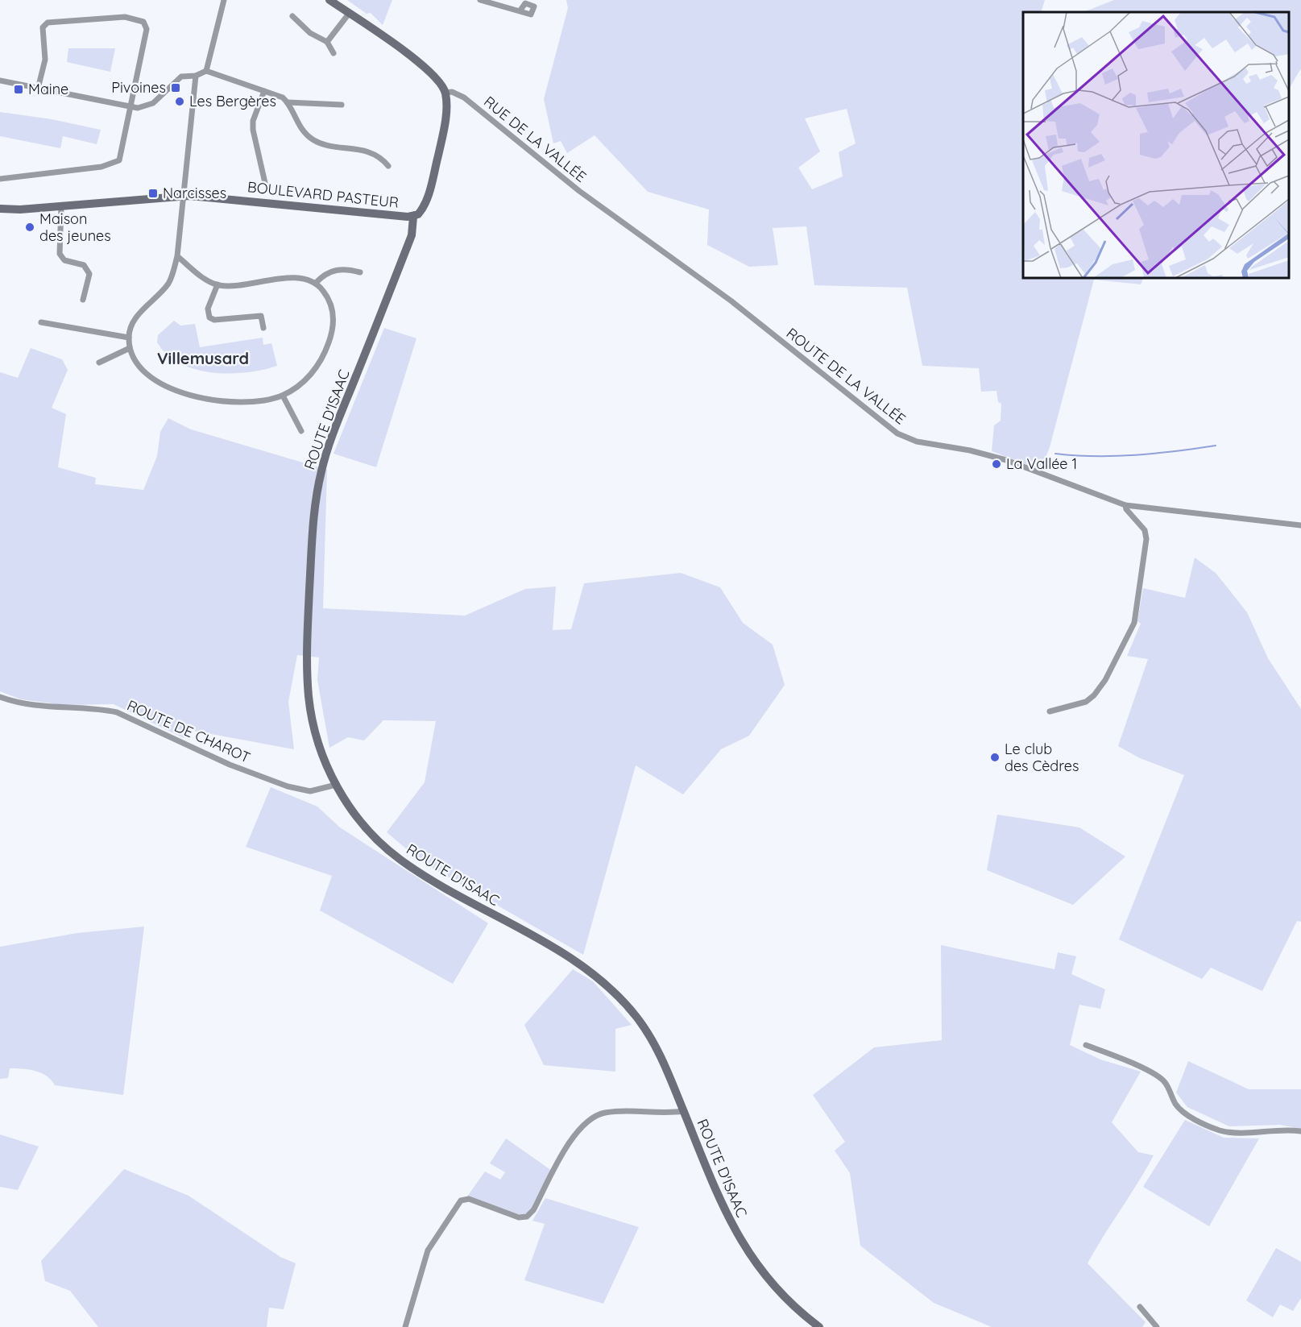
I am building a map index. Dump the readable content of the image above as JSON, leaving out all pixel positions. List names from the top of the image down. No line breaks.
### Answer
{"streets":{"street":["RUE DE LA VALLÉE","BOULEVARD PASTEUR","ROUTE DE LA VALLÉE","ROUTE D'ISAAC","ROUTE DE CHAROT"]},"crossings":[["RUE DE LA VALLÉE","ROUTE DE LA VALLÉE"],["BOULEVARD PASTEUR","ROUTE D'ISAAC"],["ROUTE D'ISAAC","ROUTE DE CHAROT"]],"districts":["Villemusard"],"places":{"transit":["Pivoines","Maine","Narcisses"],"other":["Les Bergères","Maison des jeunes","La Vallée 1","Le club des Cèdres"]}}
